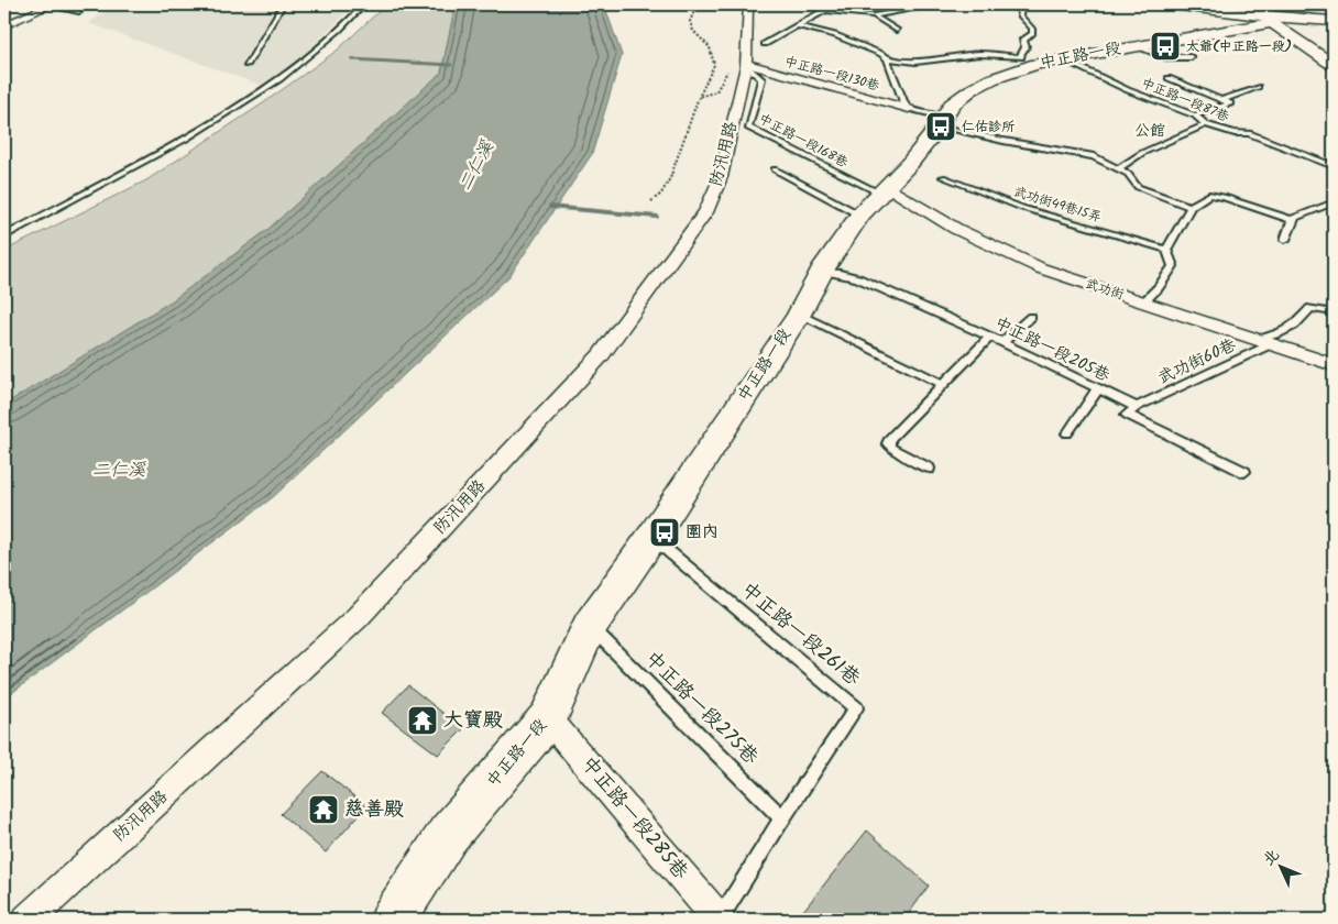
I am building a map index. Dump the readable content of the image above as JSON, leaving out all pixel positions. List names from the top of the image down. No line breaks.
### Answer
{"streets":{"street":["中正路一段","中正路一段130巷","防汛用路","武功街","中正路一段285巷"],"lane":["中正路一段87巷","中正路一段168巷","武功街49巷15弄","中正路一段205巷","武功街60巷","中正路一段261巷","中正路一段275巷"]},"crossings":[["中正路一段","中正路一段130巷"],["中正路一段","中正路一段87巷"],["中正路一段","中正路一段168巷"],["中正路一段","武功街"],["中正路一段","中正路一段205巷"],["中正路一段","中正路一段261巷"],["中正路一段","中正路一段275巷"],["中正路一段","中正路一段285巷"],["中正路一段130巷","中正路一段168巷"],["中正路一段130巷","防汛用路"],["中正路一段168巷","防汛用路"],["中正路一段168巷","武功街"],["武功街","武功街60巷"],["中正路一段205巷","武功街60巷"],["中正路一段261巷","中正路一段275巷"],["中正路一段261巷","中正路一段285巷"]],"districts":["公館"],"water":["二仁溪"],"places":{"bus stop":["太爺(中正路一段)","仁佑診所","圍內"],"temple":["大寶殿","慈善殿"]},"north":"top left"}
